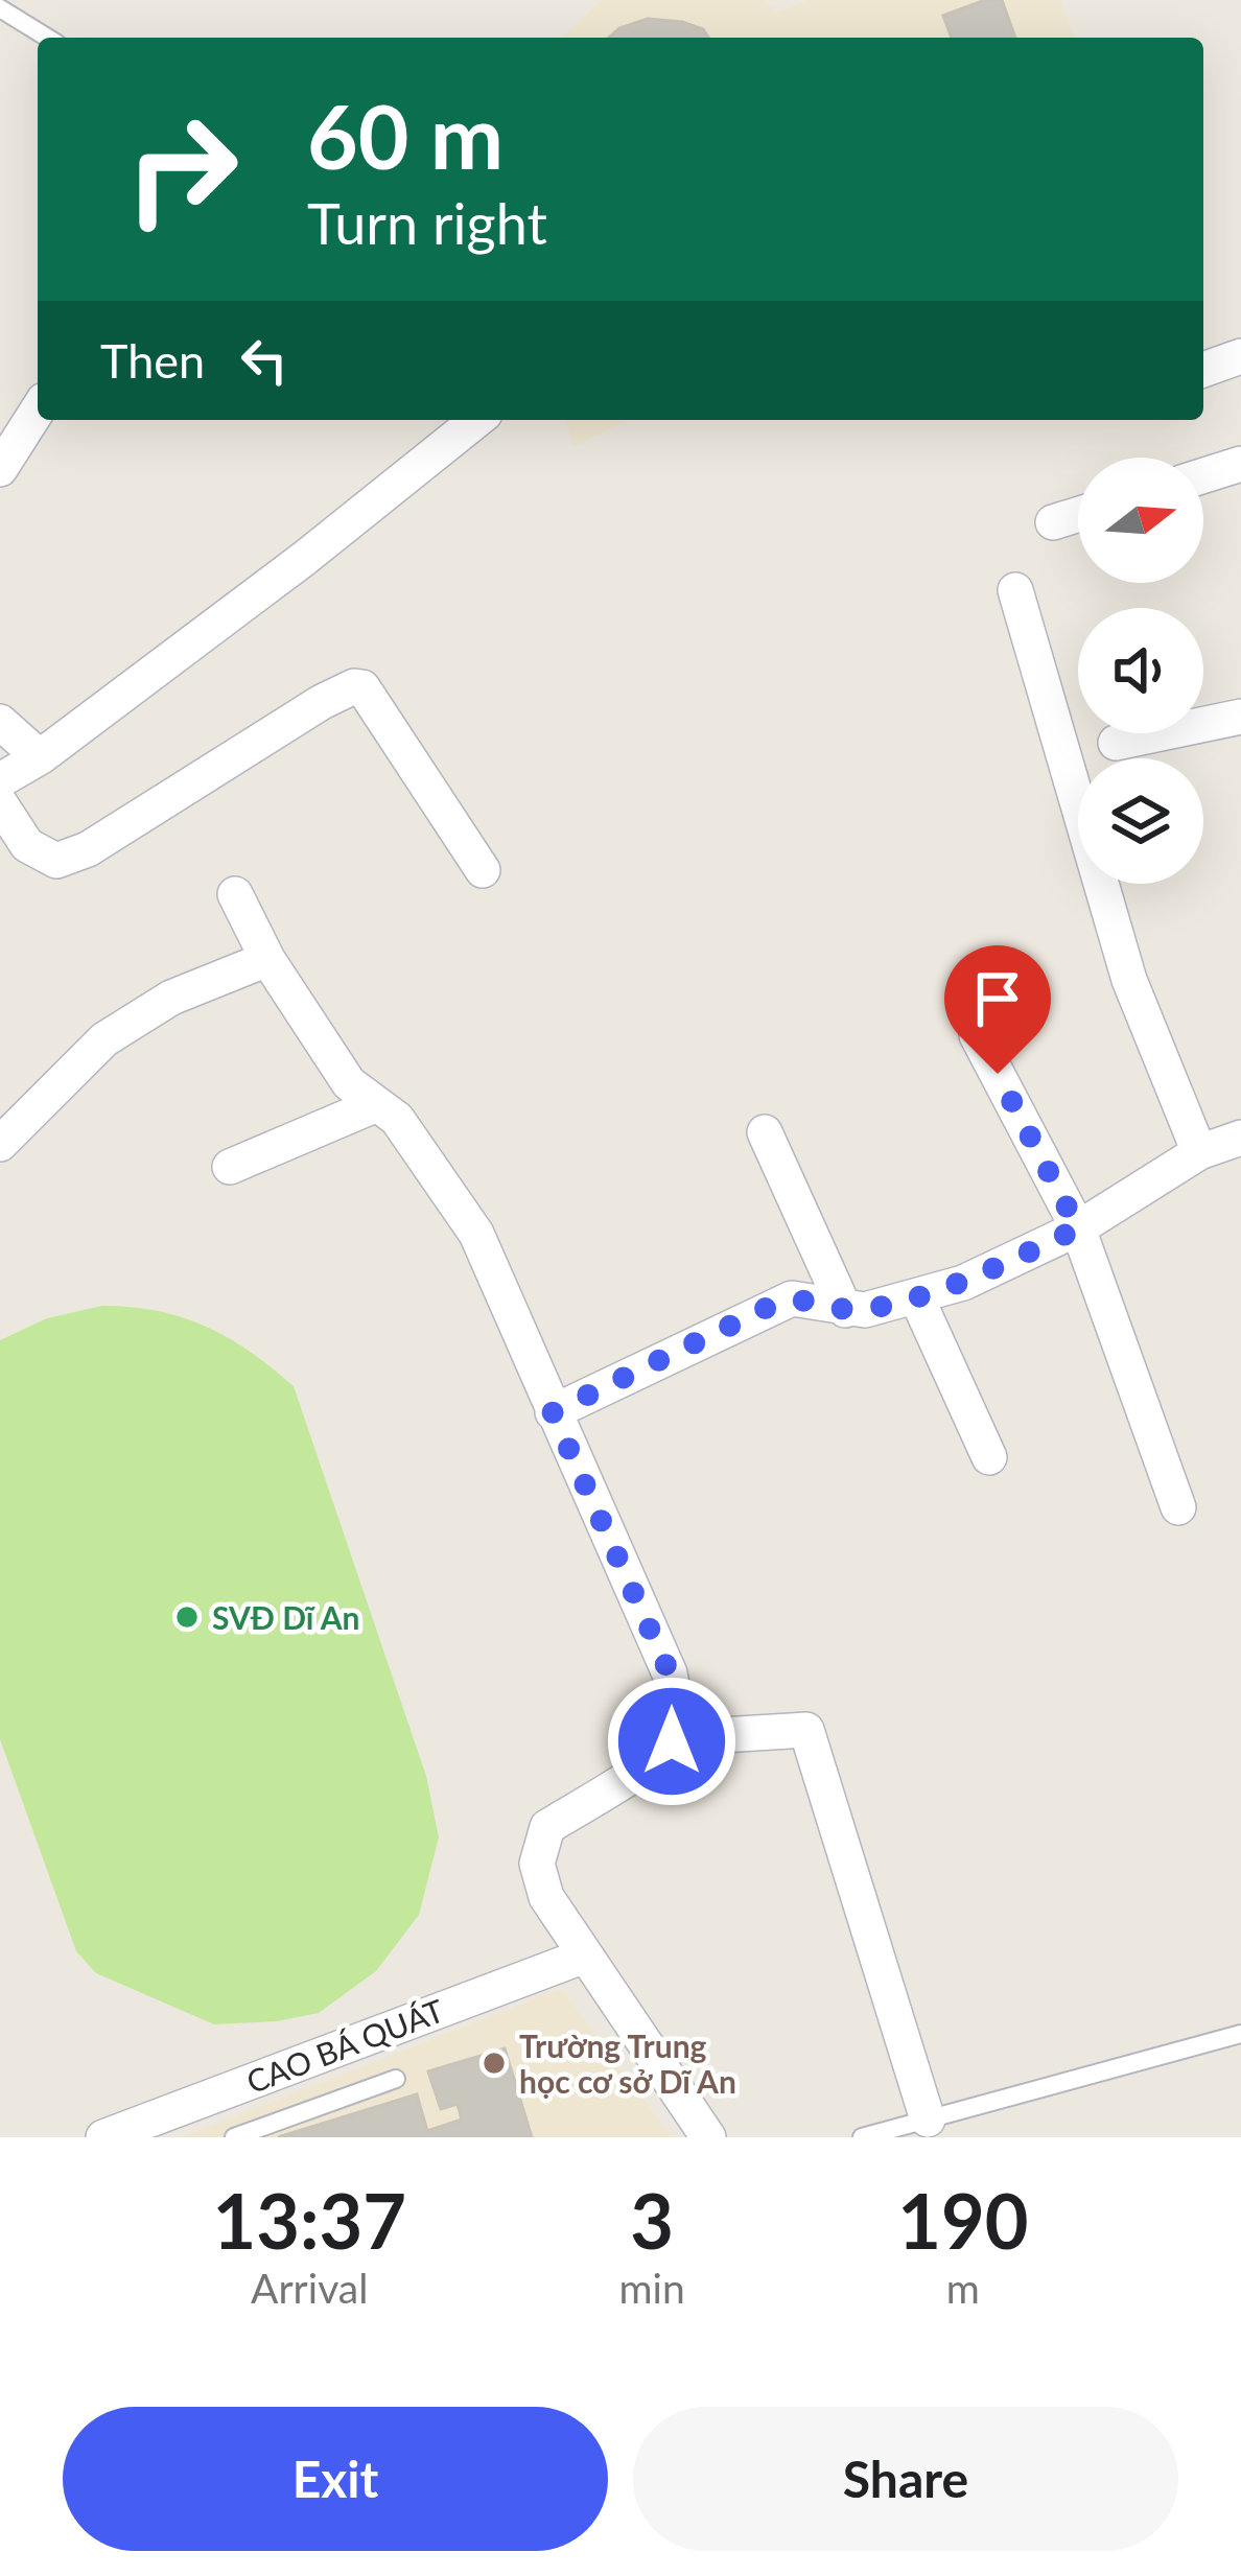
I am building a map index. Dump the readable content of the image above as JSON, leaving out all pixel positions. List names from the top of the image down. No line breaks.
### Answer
{"streets":{"street":["CAO BÁ QUÁT"]},"places":["SVĐ Dĩ An","Trường Trung học cơ sở Dĩ An"],"north":"right","page":{"turn":["60 m","Turn right"],"then":"Then","eta":["13:37","Arrival","3","min","190","m"],"buttons":["Exit","Share"]}}
